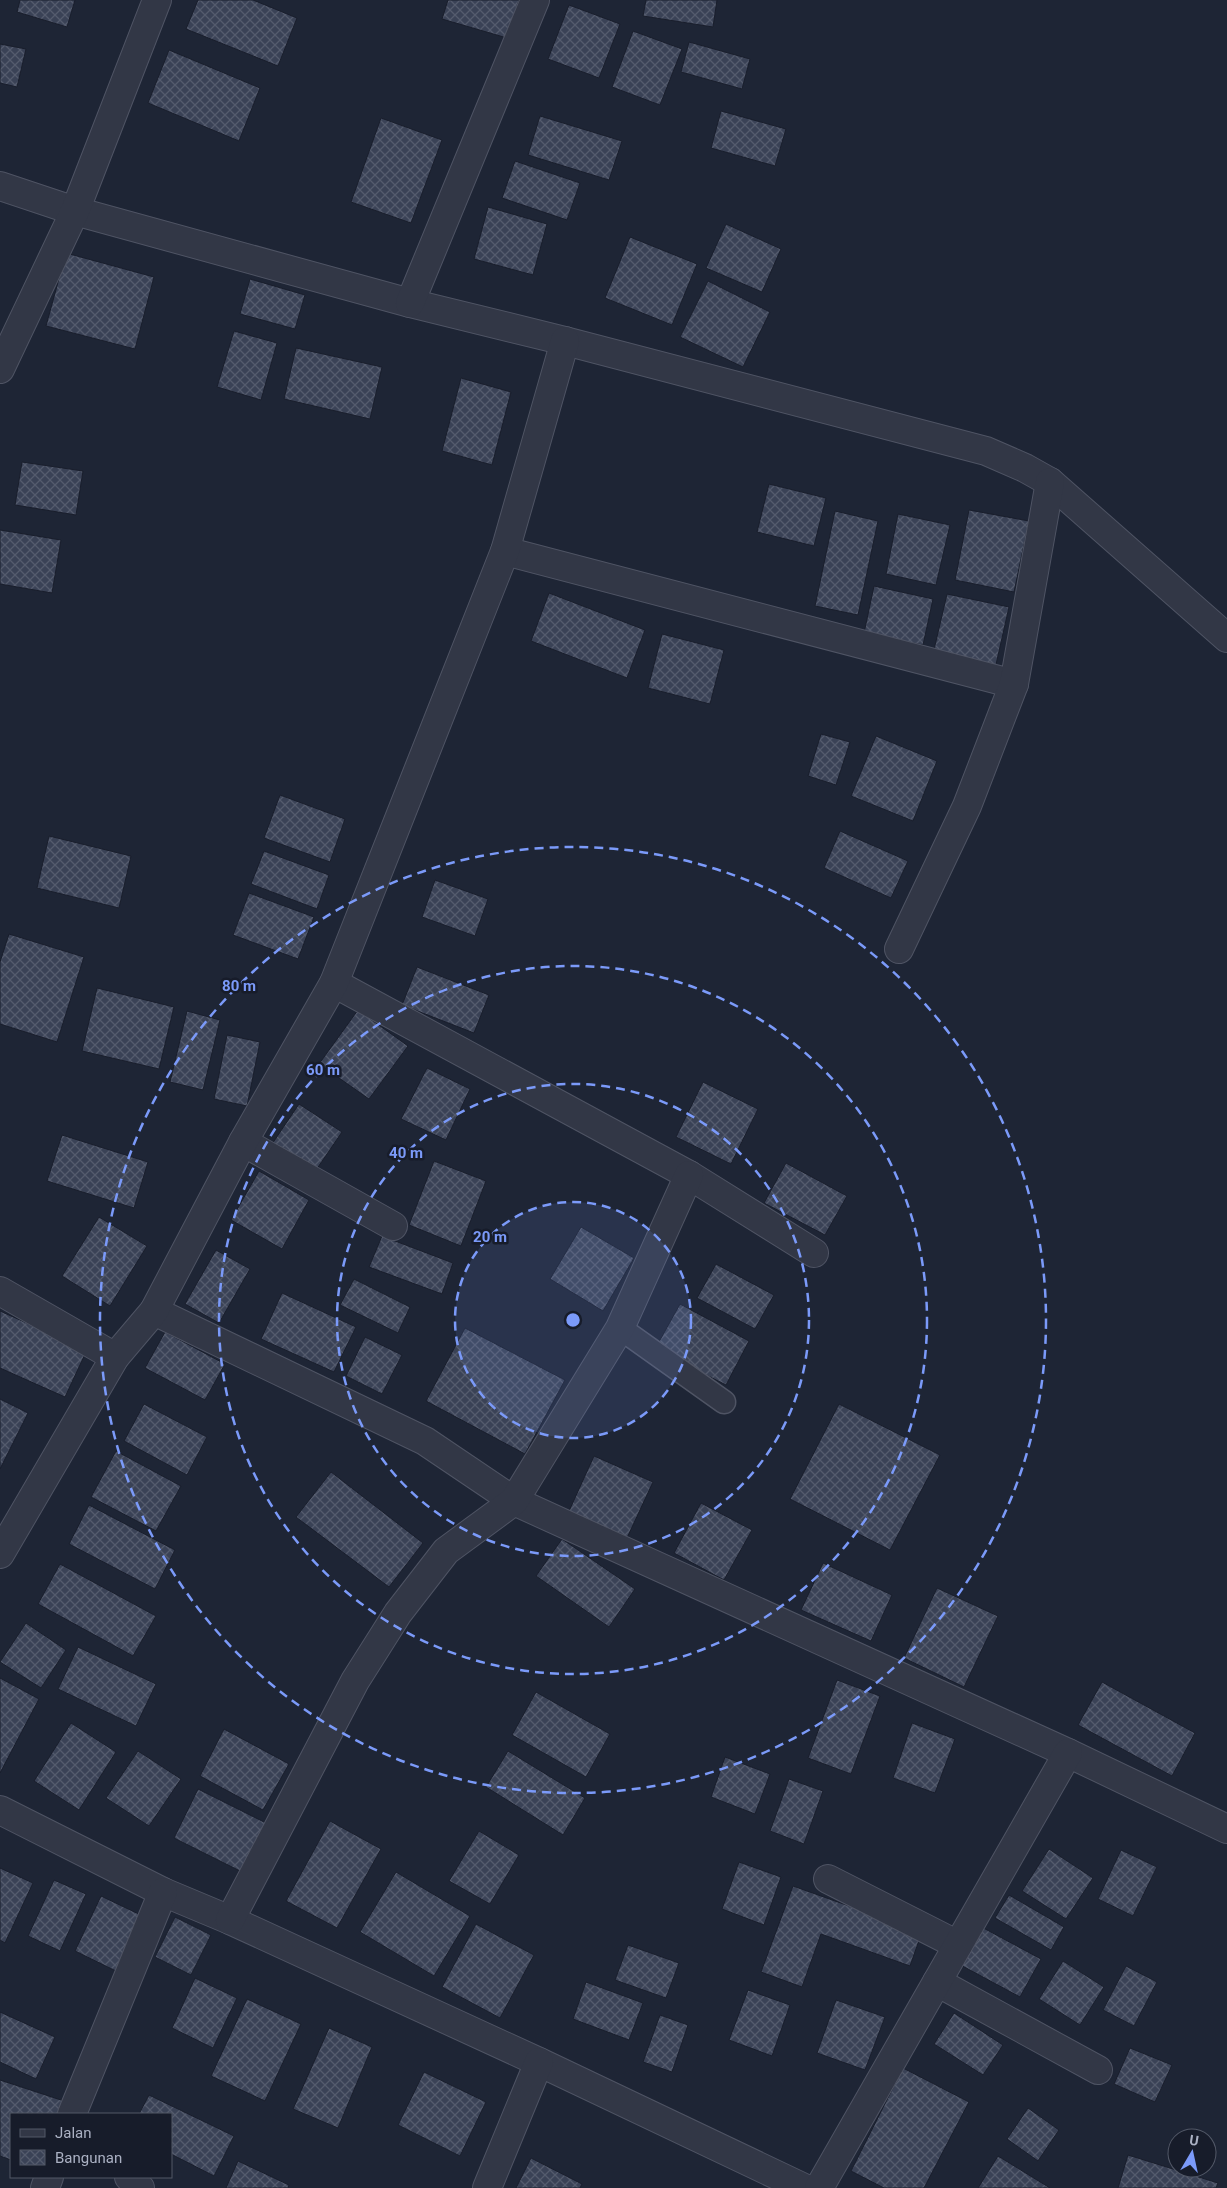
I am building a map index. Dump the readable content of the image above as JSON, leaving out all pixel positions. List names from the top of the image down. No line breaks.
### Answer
{"legend":["Jalan","Bangunan"],"north":"top","rings":["80 m","60 m","40 m","20 m"]}
